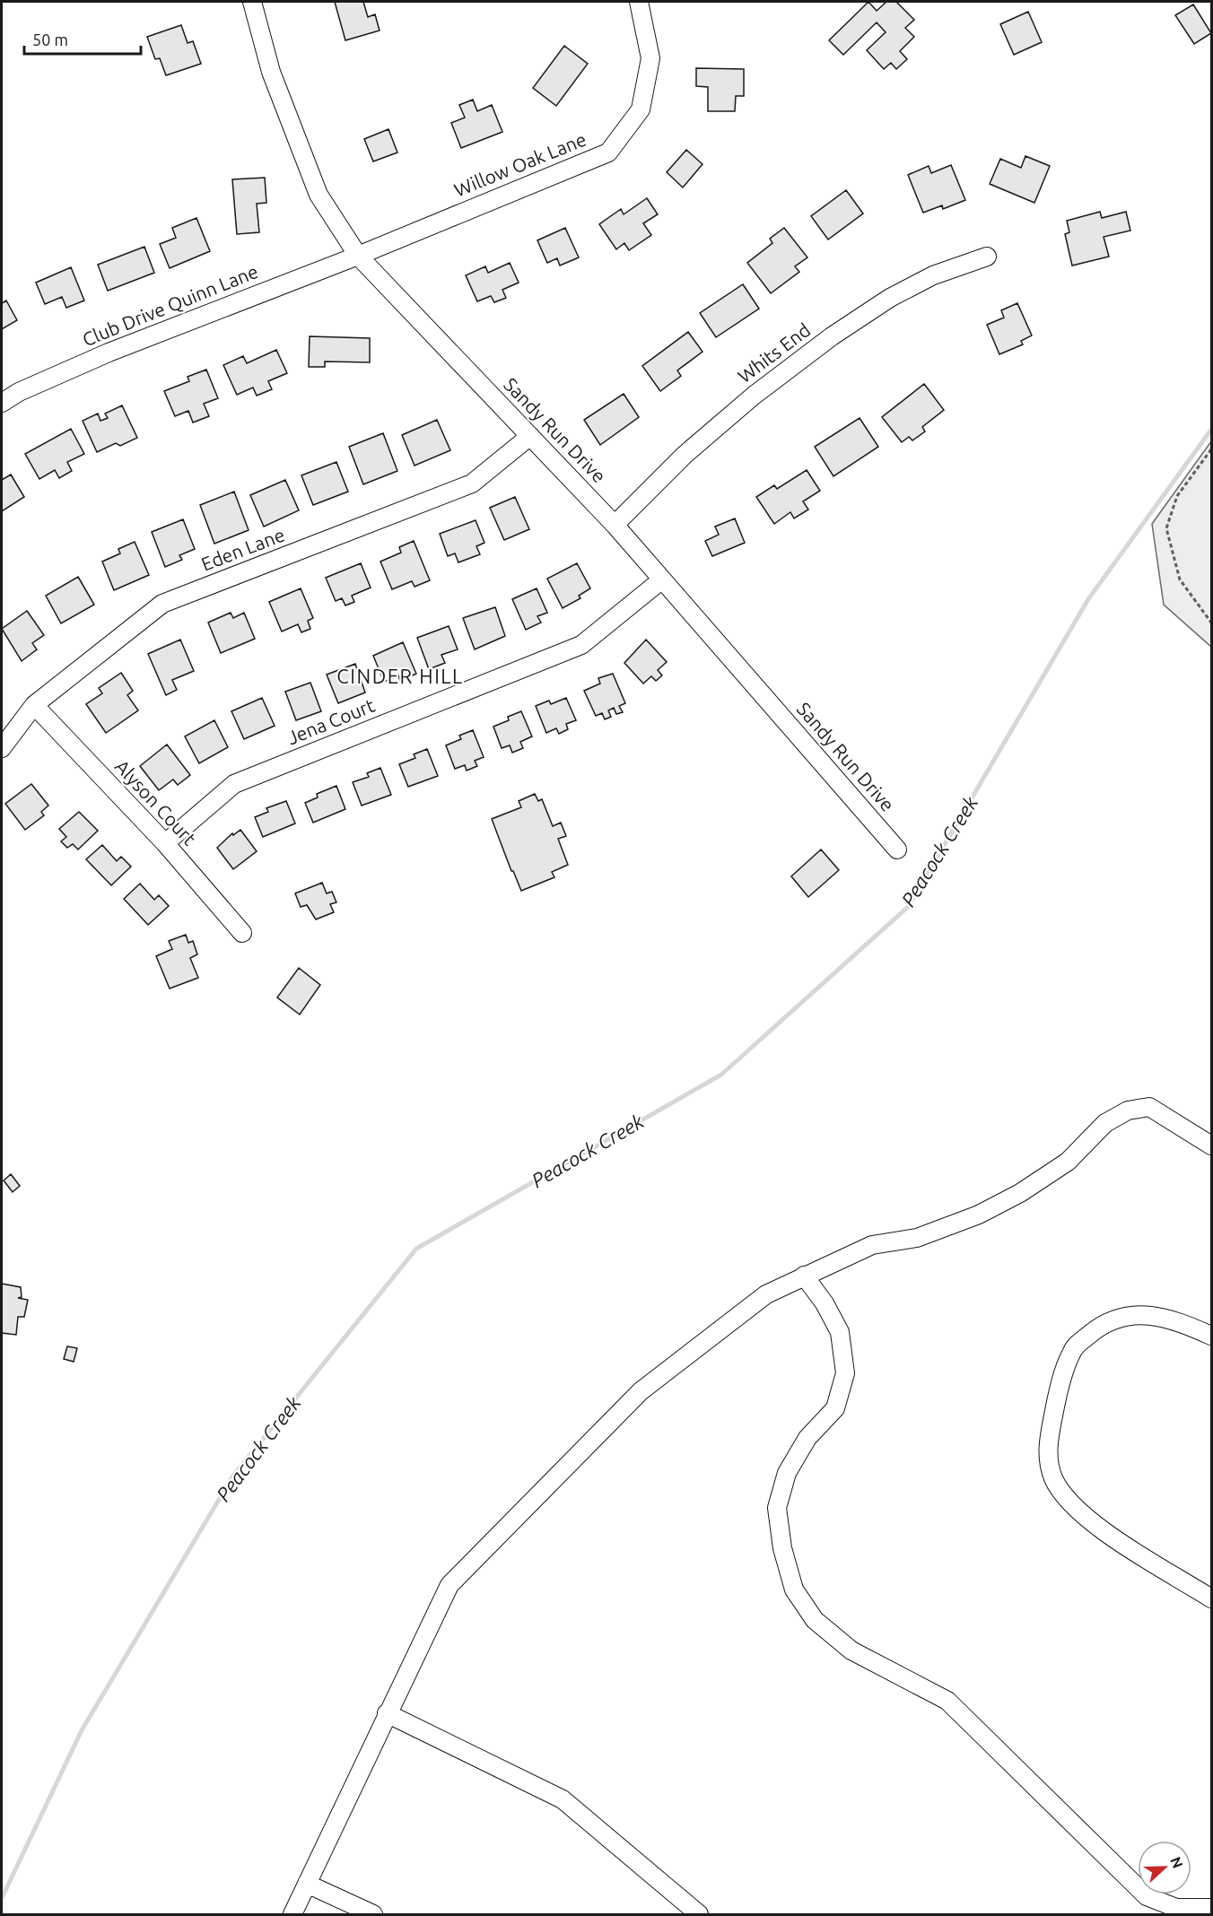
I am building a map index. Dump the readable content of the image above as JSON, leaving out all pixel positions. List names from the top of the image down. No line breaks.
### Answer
{"streets":{"street":["Willow Oak Lane","Club Drive Quinn Lane","Whits End","Sandy Run Drive","Eden Lane","Jena Court","Alyson Court"]},"crossings":[["Willow Oak Lane","Club Drive Quinn Lane"],["Willow Oak Lane","Sandy Run Drive"],["Club Drive Quinn Lane","Sandy Run Drive"],["Whits End","Sandy Run Drive"],["Sandy Run Drive","Eden Lane"],["Sandy Run Drive","Jena Court"],["Eden Lane","Alyson Court"],["Jena Court","Alyson Court"]],"districts":["CINDER HILL"],"water":["Peacock Creek"],"scale_bar":"50 m","north":"right"}
